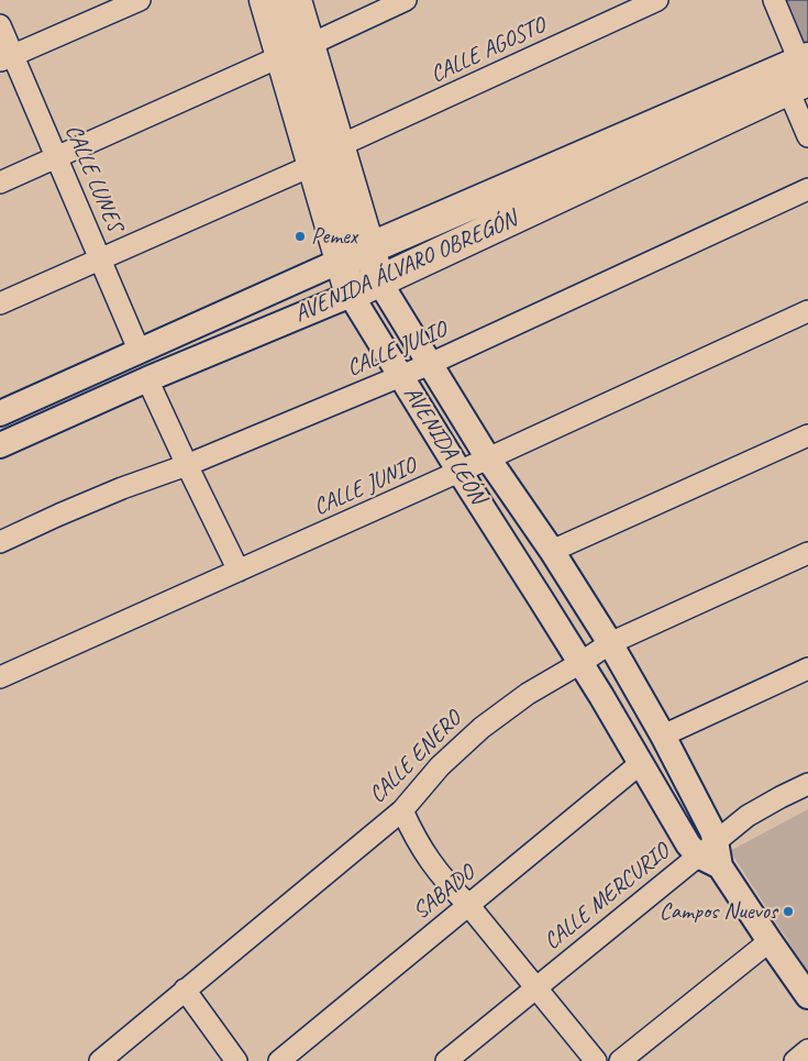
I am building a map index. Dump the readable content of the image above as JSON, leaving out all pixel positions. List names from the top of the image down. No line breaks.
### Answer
{"streets":{"main road":["AVENIDA ÁLVARO OBREGÓN","AVENIDA LEÓN"],"street":["CALLE AGOSTO","CALLE LUNES","CALLE JULIO","CALLE JUNIO","CALLE ENERO","SABADO","CALLE MERCURIO"]},"crossings":[["CALLE AGOSTO","AVENIDA LEÓN"],["CALLE LUNES","AVENIDA ÁLVARO OBREGÓN"],["AVENIDA ÁLVARO OBREGÓN","AVENIDA LEÓN"],["CALLE JULIO","AVENIDA LEÓN"],["AVENIDA LEÓN","CALLE JUNIO"],["AVENIDA LEÓN","CALLE ENERO"],["AVENIDA LEÓN","SABADO"],["AVENIDA LEÓN","CALLE MERCURIO"]],"places":["Pemex","Campos Nuevos"]}
